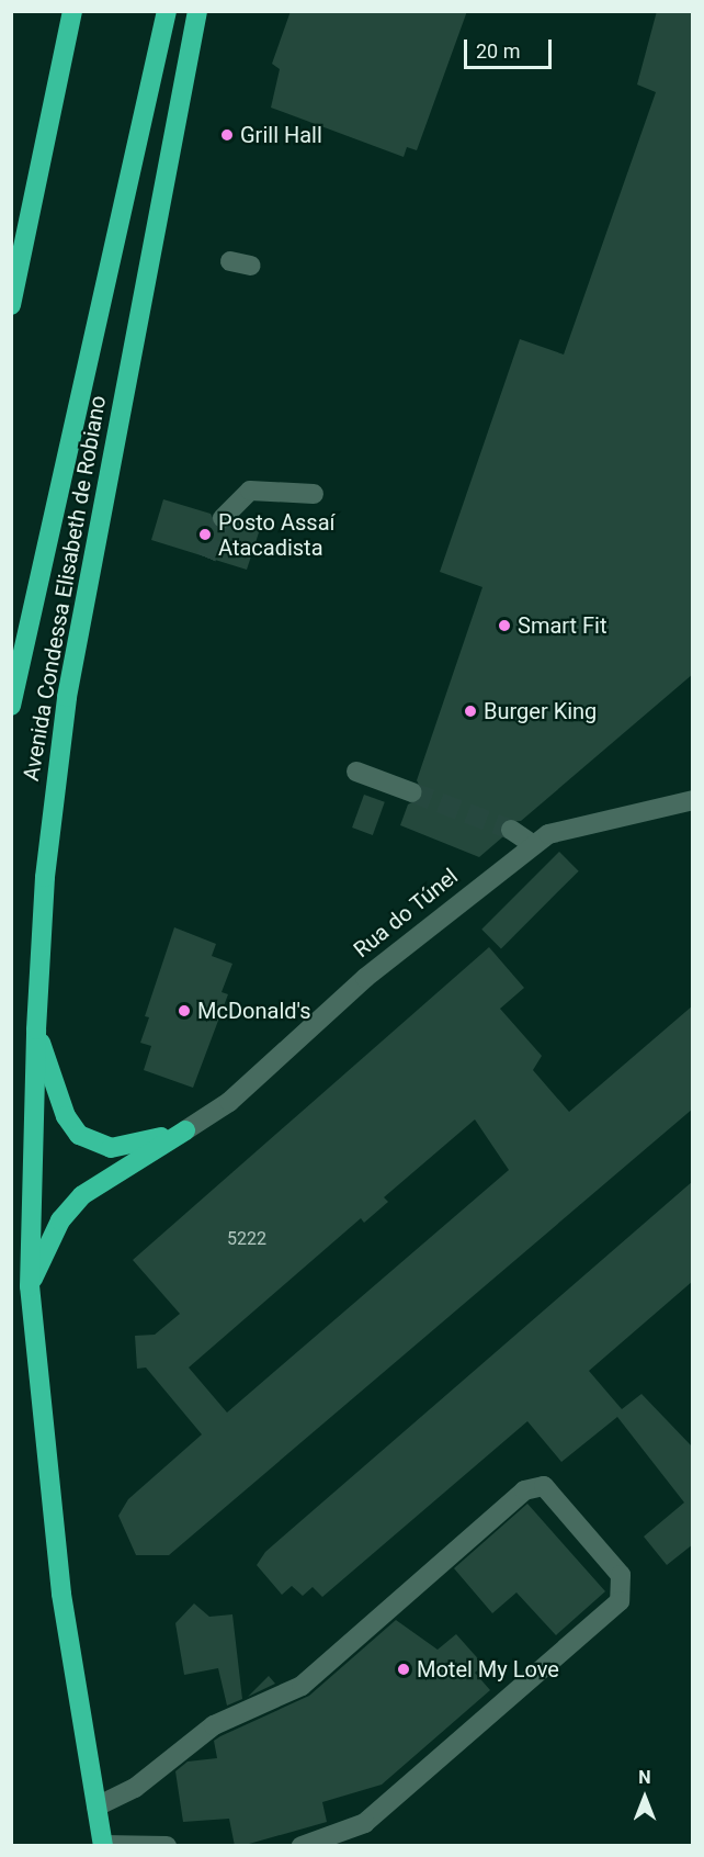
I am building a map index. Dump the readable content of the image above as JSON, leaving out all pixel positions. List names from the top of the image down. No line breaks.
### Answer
{"streets":{"highway":["Avenida Condessa Elisabeth de Robiano"],"street":["Rua do Túnel"]},"places":["Grill Hall","Posto Assaí Atacadista","Smart Fit","Burger King","McDonald's","Motel My Love"],"house_numbers":["5222"],"scale_bar":"20 m","north":"top"}
